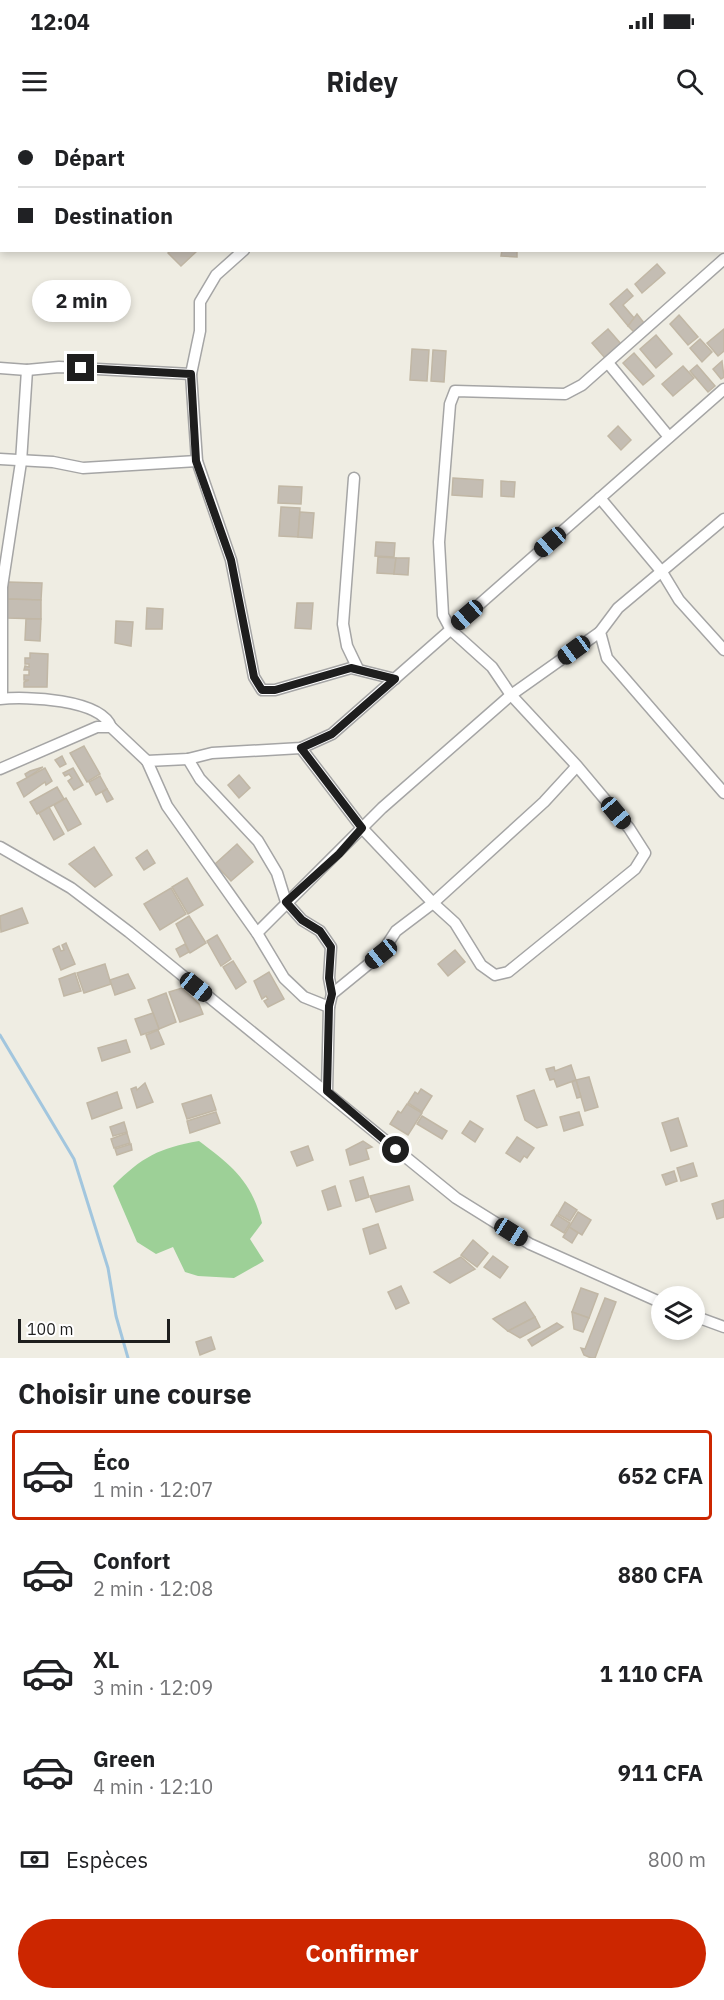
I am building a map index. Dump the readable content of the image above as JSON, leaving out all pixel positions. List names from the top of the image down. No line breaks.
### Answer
{"scale_bar":"100 m","page":{"status":"12:04","header":"Ridey","banner":["Départ","Destination"],"bubble":"2 min","scale":"100 m","heading":"Choisir une course","list":[{"name":"Éco","note":"1 min · 12:07","value":"652 CFA"},{"name":"Confort","note":"2 min · 12:08","value":"880 CFA"},{"name":"XL","note":"3 min · 12:09","value":"1 110 CFA"},{"name":"Green","note":"4 min · 12:10","value":"911 CFA"}],"pay":["Espèces","800 m"],"buttons":"Confirmer"}}
